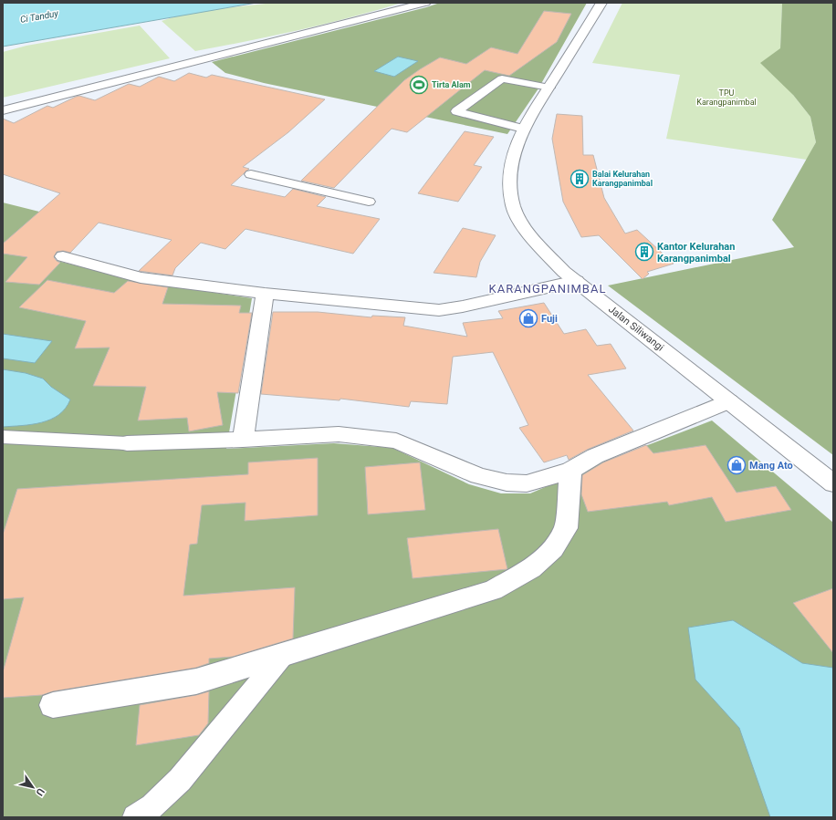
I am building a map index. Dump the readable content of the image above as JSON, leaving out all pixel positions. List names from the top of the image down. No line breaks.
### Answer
{"streets":{"main road":["Jalan Siliwangi"]},"districts":["KARANGPANIMBAL"],"water":["Ci Tanduy"],"parks":["TPU Karangpanimbal"],"places":{"sports":["Tirta Alam"],"building":["Balai Kelurahan Karangpanimbal","Kantor Kelurahan Karangpanimbal"],"shop":["Fuji","Mang Ato"]},"north":"bottom right"}
